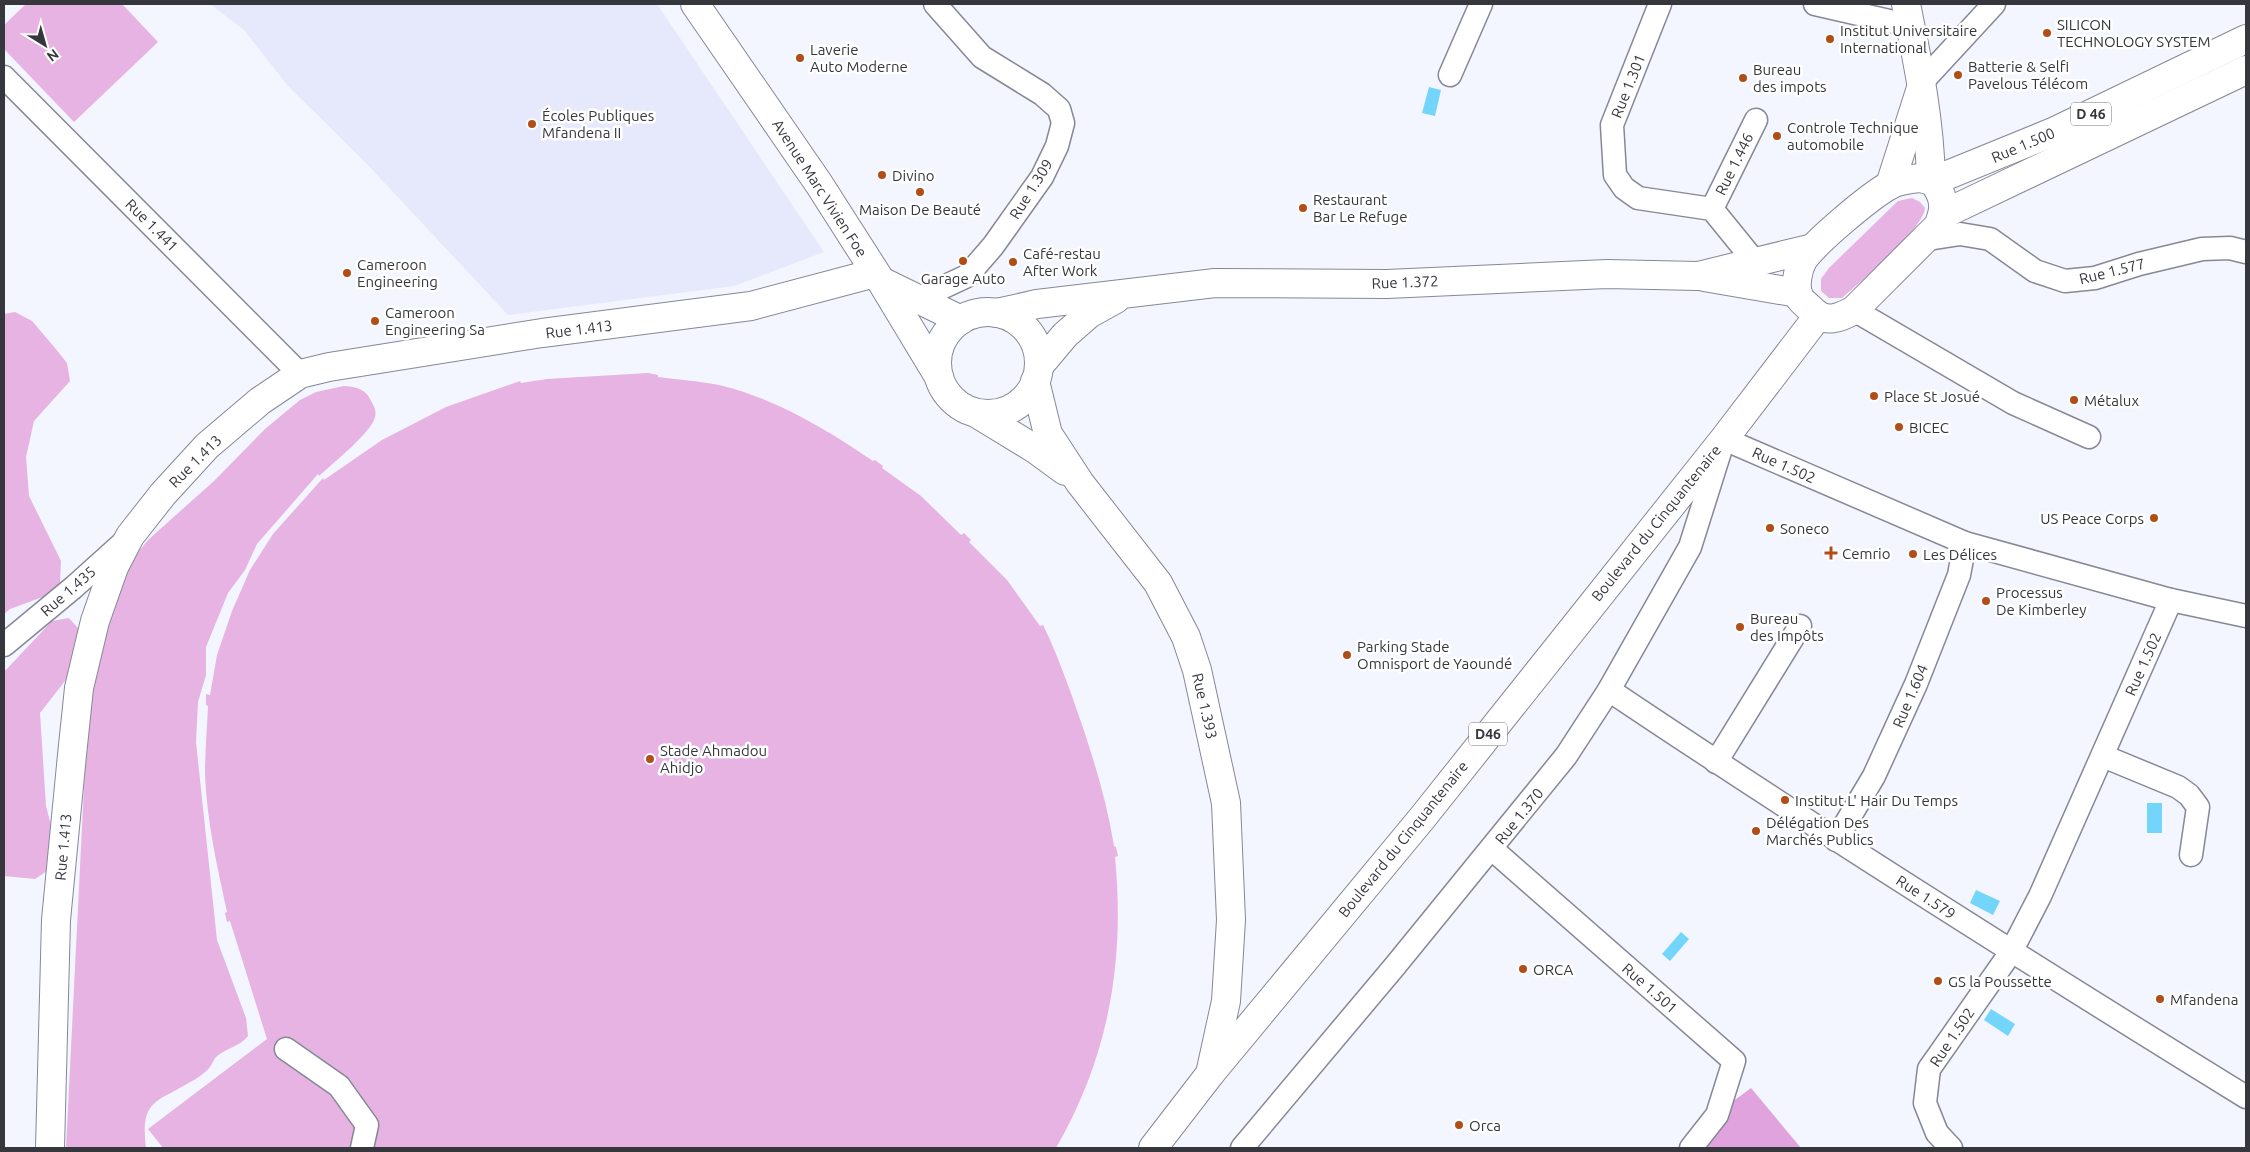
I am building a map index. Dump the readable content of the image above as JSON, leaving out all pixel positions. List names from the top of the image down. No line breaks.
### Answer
{"streets":{"main road":["D 46","Rue 1.500","Avenue Marc Vivien Foe","Rue 1.372","Rue 1.413","Boulevard du Cinquantenaire","Rue 1.393","D46"],"street":["Rue 1.301","Rue 1.446","Rue 1.309","Rue 1.441","Rue 1.577","Rue 1.502","Rue 1.435","Rue 1.604","Rue 1.370","Rue 1.579","Rue 1.501"]},"crossings":[["Rue 1.301","Rue 1.446"],["Avenue Marc Vivien Foe","Rue 1.372"],["Avenue Marc Vivien Foe","Rue 1.413"],["Avenue Marc Vivien Foe","Rue 1.393"],["Rue 1.441","Rue 1.413"],["Rue 1.372","Rue 1.393"],["Rue 1.413","Rue 1.435"],["Rue 1.502","Boulevard du Cinquantenaire"],["Rue 1.502","Rue 1.604"],["Rue 1.502","Rue 1.370"],["Rue 1.502","Rue 1.579"],["Boulevard du Cinquantenaire","Rue 1.393"],["Boulevard du Cinquantenaire","Rue 1.370"],["Rue 1.604","Rue 1.579"],["Rue 1.370","Rue 1.579"],["Rue 1.370","Rue 1.501"]],"places":{"other":["SILICON TECHNOLOGY SYSTEM","Institut Universitaire International","Laverie Auto Moderne","Batterie & Selfi Pavelous Télécom","Bureau des impots","Écoles Publiques Mfandena II","Controle Technique automobile","Divino","Maison De Beauté","Restaurant Bar Le Refuge","Garage Auto","Café-restau After Work","Cameroon Engineering","Cameroon Engineering Sa","Place St Josué","Métalux","BICEC","US Peace Corps","Soneco","Les Délices","Processus De Kimberley","Bureau des Impôts","Parking Stade Omnisport de Yaoundé","Stade Ahmadou Ahidjo","Institut L' Hair Du Temps","Délégation Des Marchés Publics","ORCA","GS la Poussette","Mfandena","Orca"],"health":["Cemrio"]},"north":"bottom right"}
